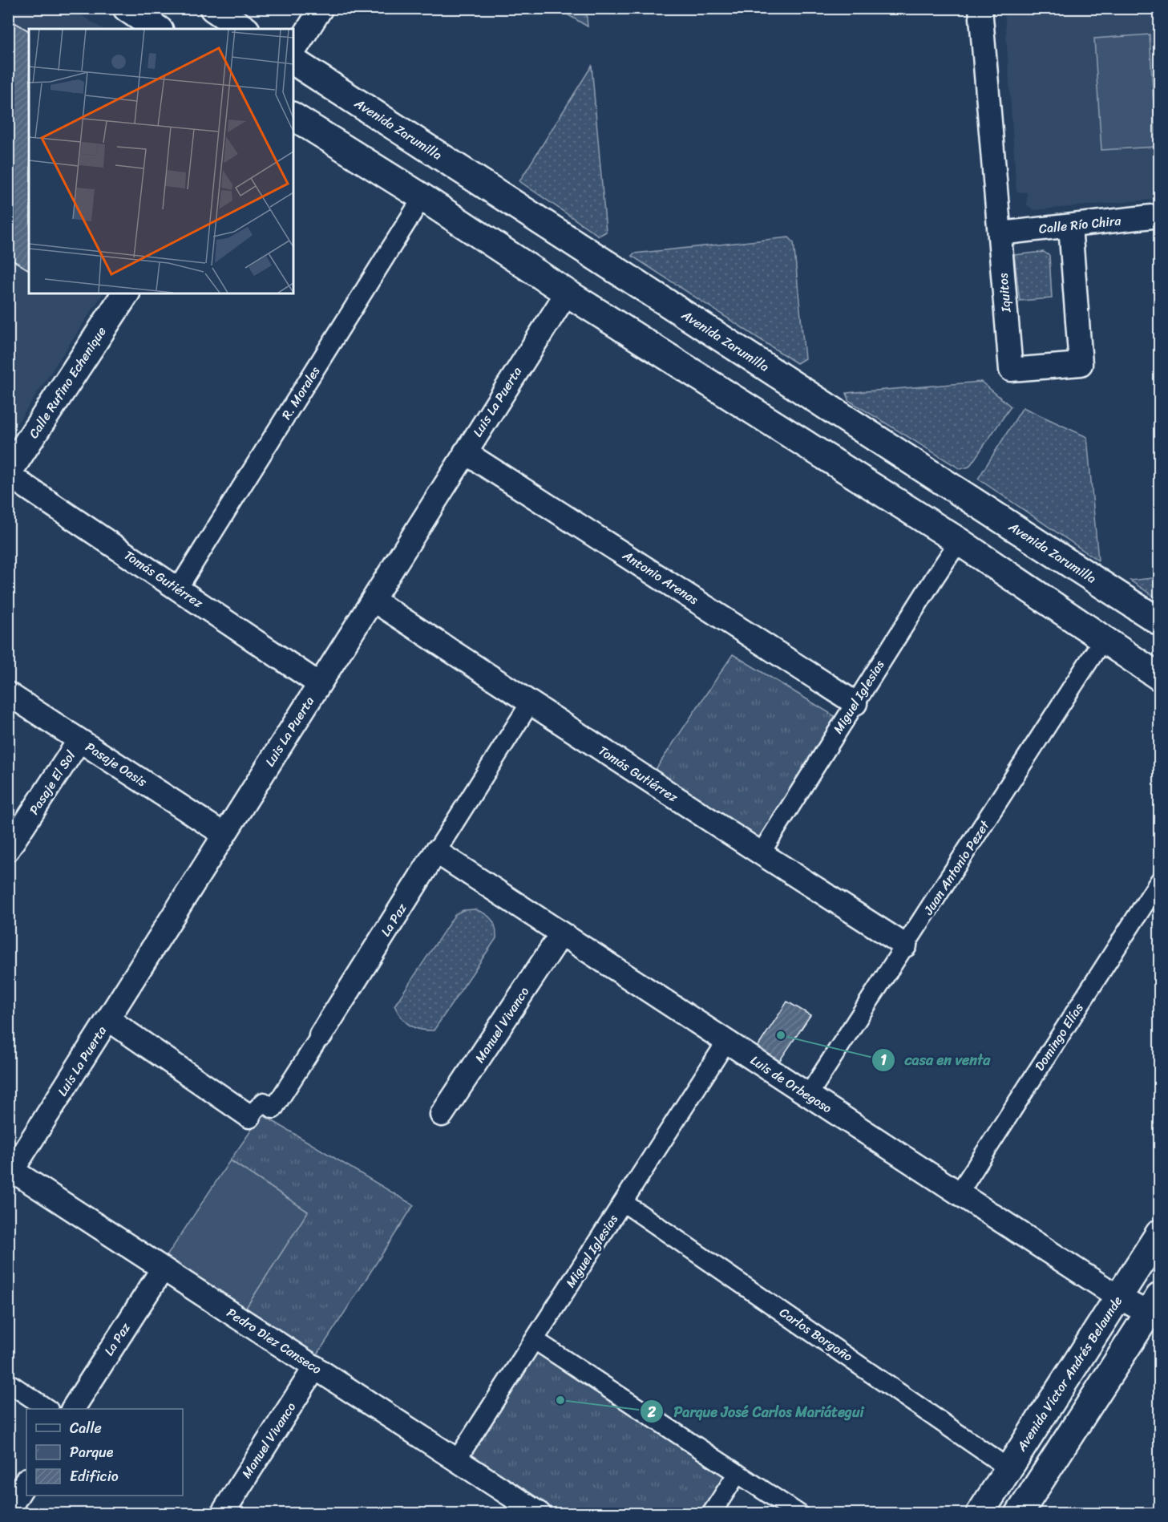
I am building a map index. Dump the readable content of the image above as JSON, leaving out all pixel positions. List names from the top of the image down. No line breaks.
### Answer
{"streets":{"main road":["Avenida Zarumilla","Calle Rufino Echenique","Avenida Víctor Andrés Belaunde"],"street":["Calle Río Chira","Iquitos","R. Morales","Luis La Puerta","Antonio Arenas","Tomás Gutiérrez","Miguel Iglesias","Pasaje Oasis","Pasaje El Sol","Juan Antonio Pezet","La Paz","Manuel Vivanco","Domingo Elías","Luis de Orbegoso","Carlos Borgoño","Pedro Diez Canseco"]},"crossings":[["Calle Río Chira","Iquitos"],["Calle Rufino Echenique","Tomás Gutiérrez"],["R. Morales","Tomás Gutiérrez"],["Luis La Puerta","Antonio Arenas"],["Luis La Puerta","Tomás Gutiérrez"],["Luis La Puerta","Pasaje Oasis"],["Luis La Puerta","Pedro Diez Canseco"],["Antonio Arenas","Miguel Iglesias"],["Tomás Gutiérrez","Miguel Iglesias"],["Tomás Gutiérrez","Juan Antonio Pezet"],["Tomás Gutiérrez","La Paz"],["Miguel Iglesias","Luis de Orbegoso"],["Miguel Iglesias","Carlos Borgoño"],["Miguel Iglesias","Pedro Diez Canseco"],["Pasaje Oasis","Pasaje El Sol"],["Juan Antonio Pezet","Luis de Orbegoso"],["La Paz","Luis de Orbegoso"],["La Paz","Pedro Diez Canseco"],["Manuel Vivanco","Luis de Orbegoso"],["Manuel Vivanco","Pedro Diez Canseco"],["Domingo Elías","Luis de Orbegoso"],["Luis de Orbegoso","Avenida Víctor Andrés Belaunde"],["Carlos Borgoño","Avenida Víctor Andrés Belaunde"]],"places":["casa en venta","Parque José Carlos Mariátegui"],"legend":["Calle","Parque","Edificio"]}
